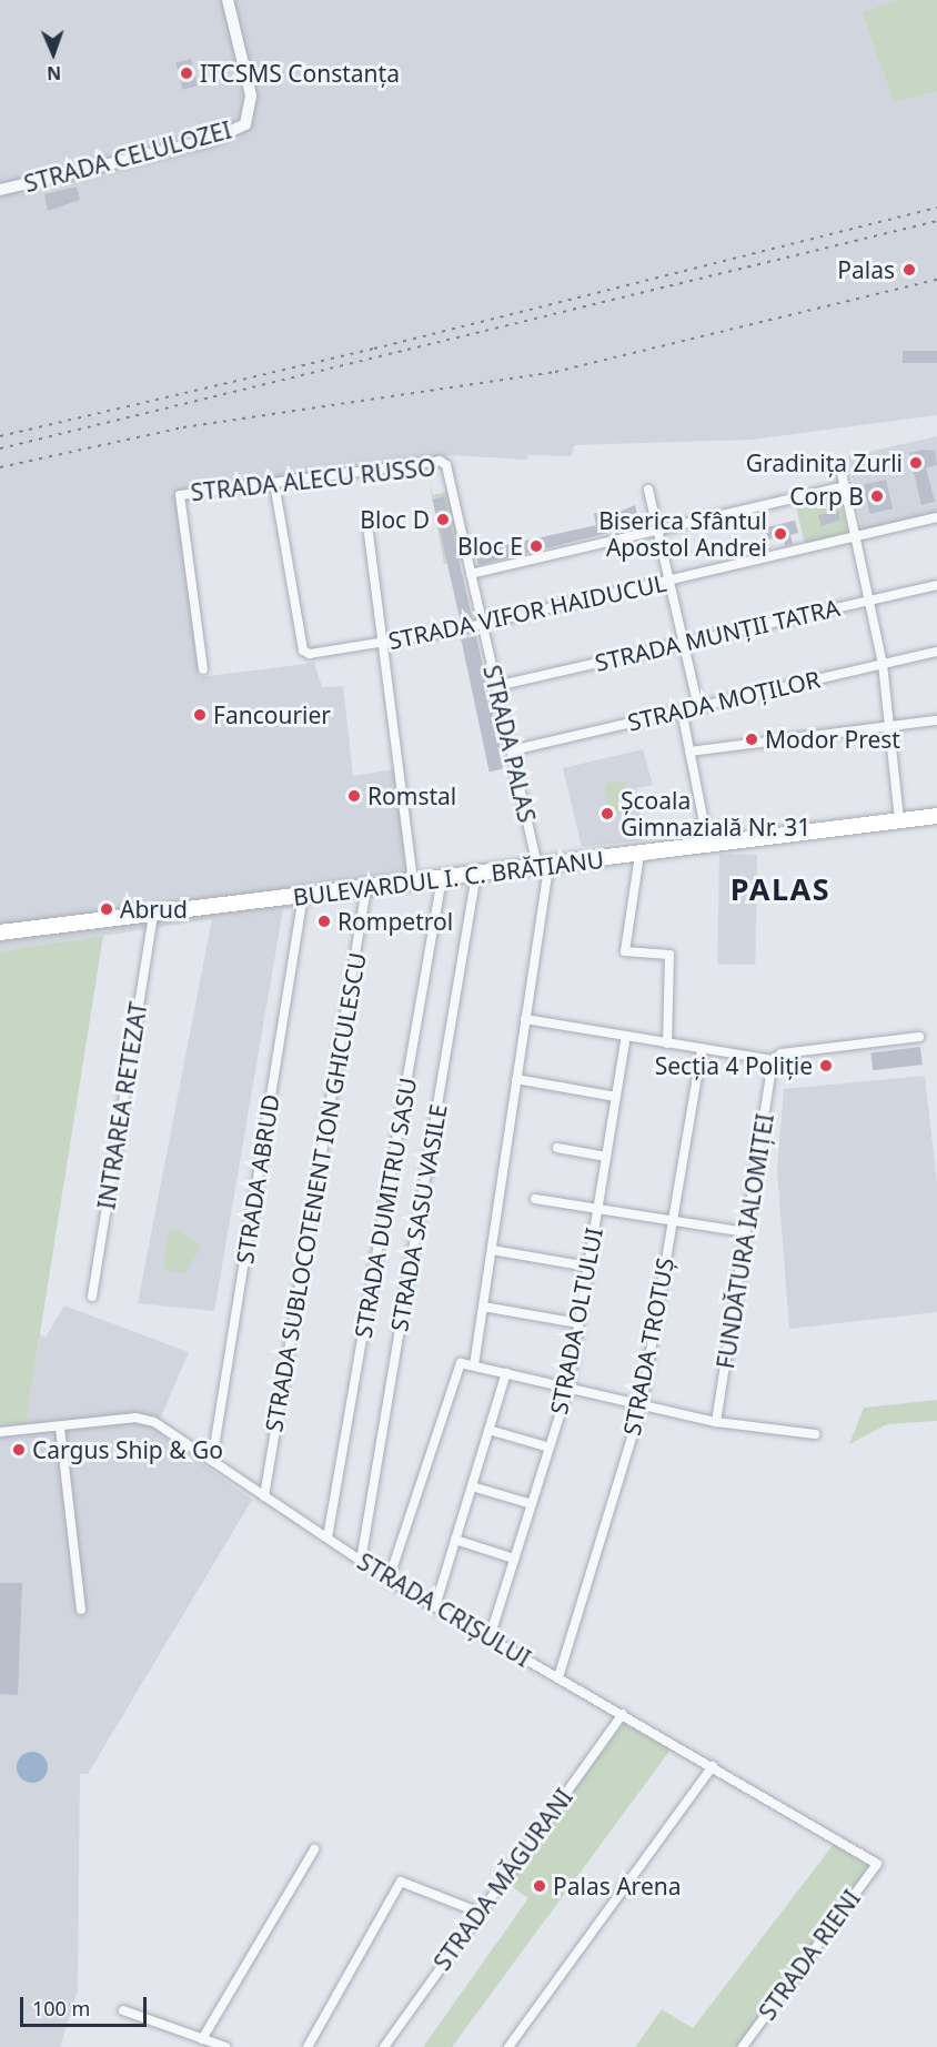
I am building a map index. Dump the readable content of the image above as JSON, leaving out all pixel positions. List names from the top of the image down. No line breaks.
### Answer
{"streets":{"main road":["BULEVARDUL I. C. BRĂTIANU"],"street":["STRADA CELULOZEI","STRADA ALECU RUSSO","STRADA VIFOR HAIDUCUL","STRADA MUNȚII TATRA","STRADA MOȚILOR","STRADA PALAS","INTRAREA RETEZAT","STRADA ABRUD","STRADA SUBLOCOTENENT ION GHICULESCU","STRADA DUMITRU SASU","STRADA SASU VASILE","FUNDĂTURA IALOMIȚEI","STRADA OLTULUI","STRADA TROTUȘ","STRADA CRIȘULUI","STRADA MĂGURANI","STRADA RIENI"]},"crossings":[["STRADA ALECU RUSSO","STRADA VIFOR HAIDUCUL"],["STRADA ALECU RUSSO","STRADA PALAS"],["STRADA VIFOR HAIDUCUL","STRADA PALAS"],["STRADA MUNȚII TATRA","STRADA PALAS"],["STRADA MOȚILOR","STRADA PALAS"],["STRADA PALAS","BULEVARDUL I. C. BRĂTIANU"],["BULEVARDUL I. C. BRĂTIANU","INTRAREA RETEZAT"],["BULEVARDUL I. C. BRĂTIANU","STRADA ABRUD"],["BULEVARDUL I. C. BRĂTIANU","STRADA SUBLOCOTENENT ION GHICULESCU"],["BULEVARDUL I. C. BRĂTIANU","STRADA DUMITRU SASU"],["BULEVARDUL I. C. BRĂTIANU","STRADA SASU VASILE"],["STRADA ABRUD","STRADA CRIȘULUI"],["STRADA SUBLOCOTENENT ION GHICULESCU","STRADA CRIȘULUI"],["STRADA DUMITRU SASU","STRADA CRIȘULUI"],["STRADA SASU VASILE","STRADA CRIȘULUI"],["STRADA OLTULUI","STRADA CRIȘULUI"],["STRADA TROTUȘ","STRADA CRIȘULUI"],["STRADA CRIȘULUI","STRADA MĂGURANI"],["STRADA CRIȘULUI","STRADA RIENI"]],"districts":["PALAS"],"places":["ITCSMS Constanța","Palas","Gradinița Zurli","Corp B","Bloc D","Biserica Sfântul Apostol Andrei","Bloc E","Fancourier","Modor Prest","Romstal","Școala Gimnazială Nr. 31","Abrud","Rompetrol","Secția 4 Poliție","Cargus Ship & Go","Palas Arena"],"scale_bar":"100 m","north":"bottom"}
